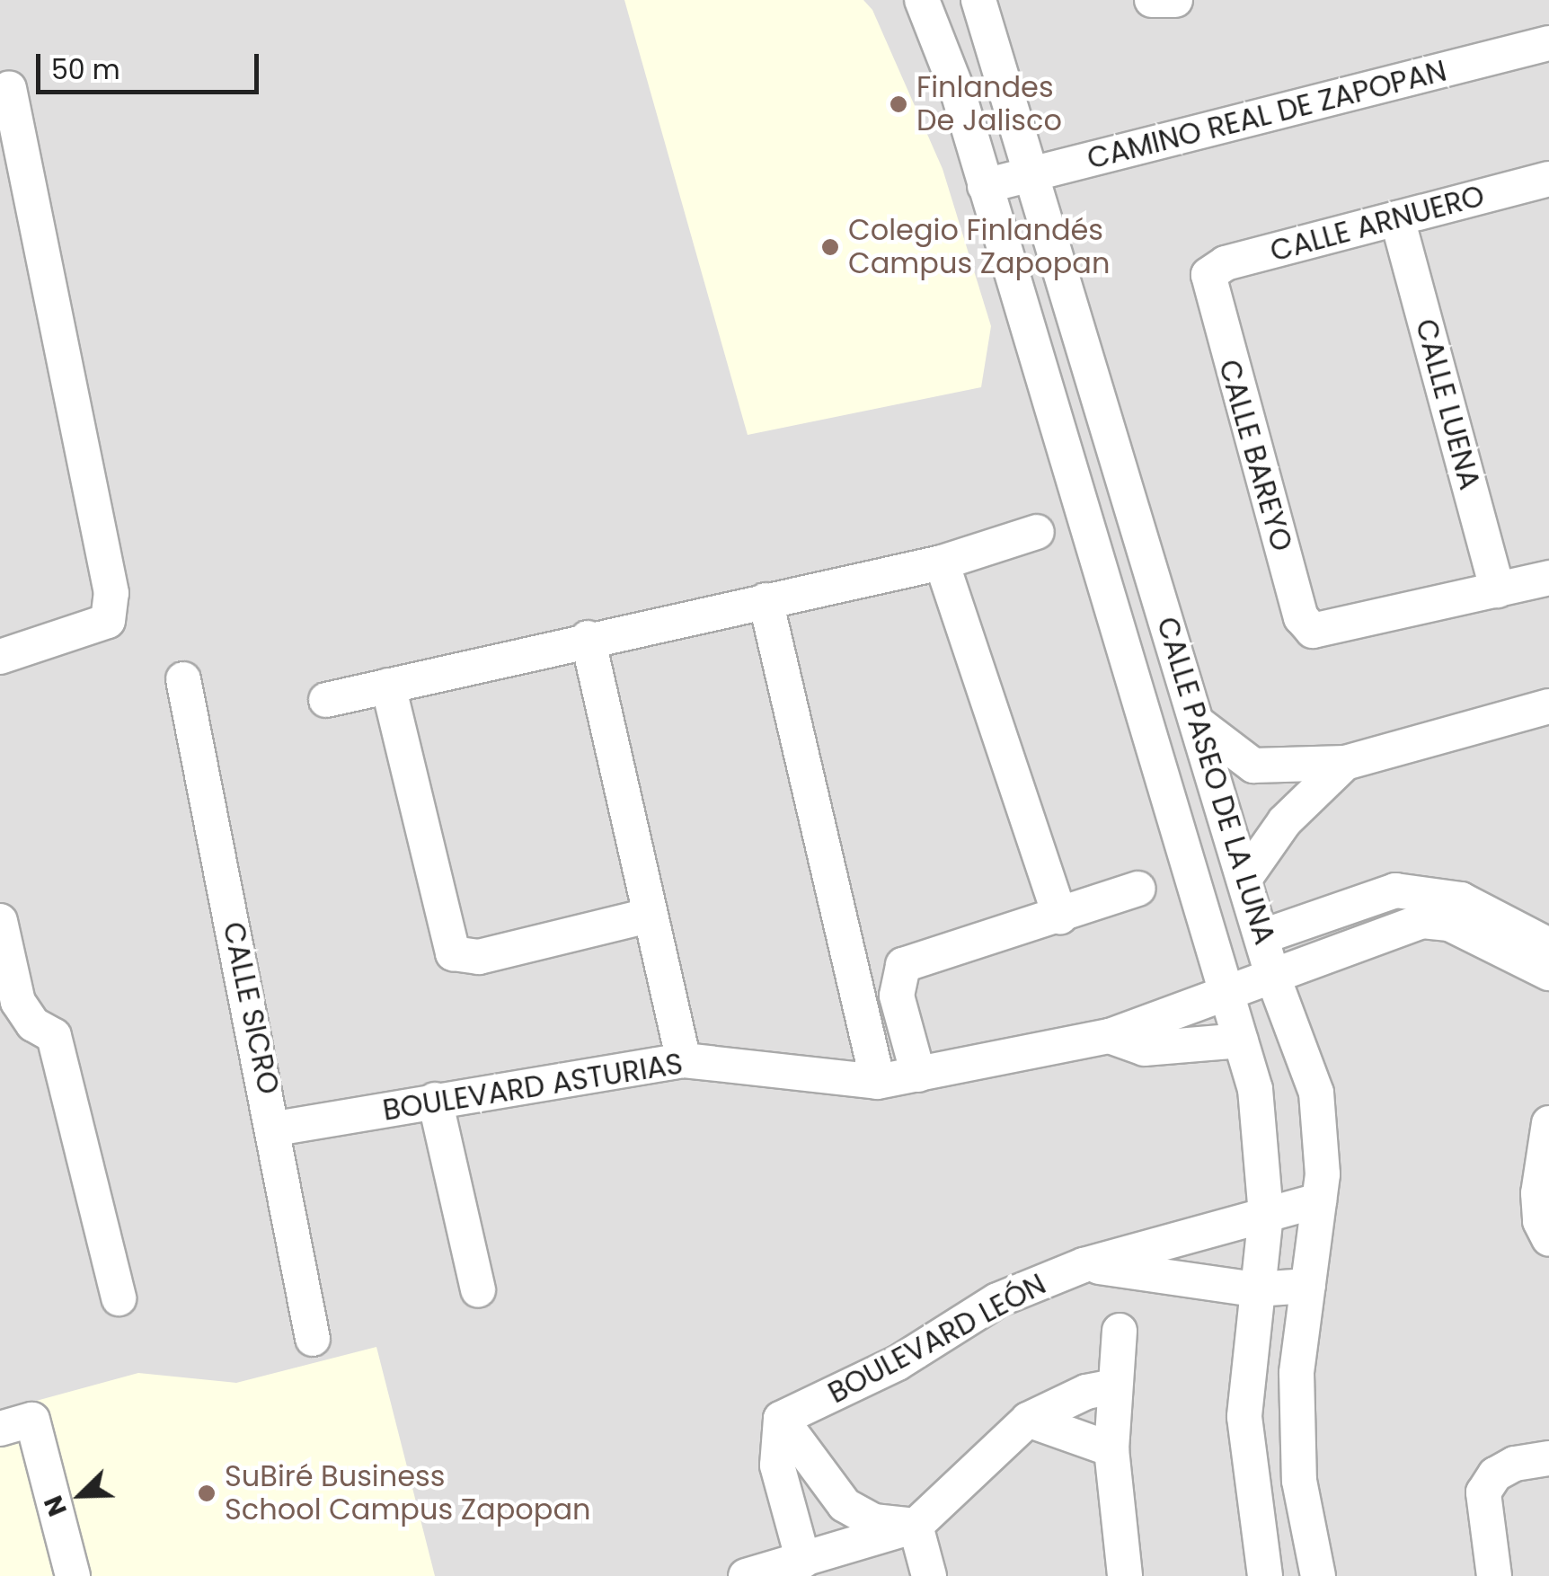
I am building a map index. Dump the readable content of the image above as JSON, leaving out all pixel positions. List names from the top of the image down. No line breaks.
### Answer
{"streets":{"street":["CAMINO REAL DE ZAPOPAN","CALLE ARNUERO","CALLE LUENA","CALLE BAREYO","CALLE PASEO DE LA LUNA","CALLE SICRO","BOULEVARD ASTURIAS","BOULEVARD LEÓN"]},"crossings":[["CAMINO REAL DE ZAPOPAN","CALLE PASEO DE LA LUNA"],["CALLE ARNUERO","CALLE LUENA"],["CALLE ARNUERO","CALLE BAREYO"],["CALLE LUENA","CALLE BAREYO"],["CALLE PASEO DE LA LUNA","BOULEVARD ASTURIAS"],["CALLE PASEO DE LA LUNA","BOULEVARD LEÓN"],["CALLE SICRO","BOULEVARD ASTURIAS"]],"places":["Finlandes De Jalisco","Colegio Finlandés Campus Zapopan","SuBiré Business School Campus Zapopan"],"scale_bar":"50 m","north":"bottom left"}
